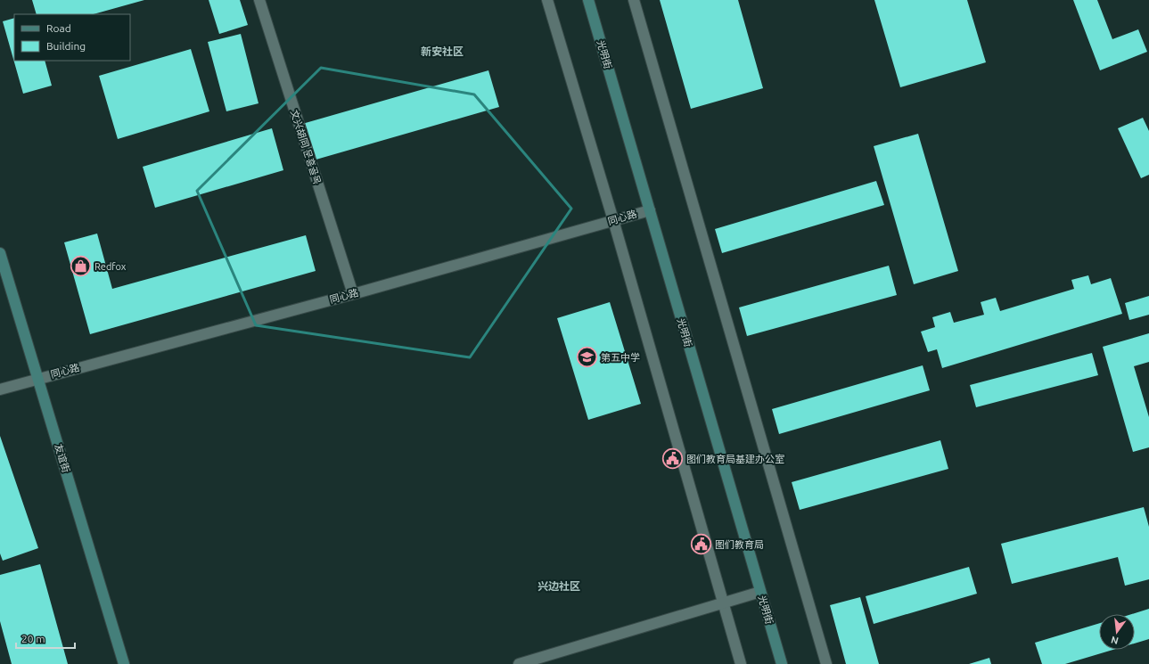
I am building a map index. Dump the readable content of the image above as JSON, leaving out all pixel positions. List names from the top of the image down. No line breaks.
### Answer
{"streets":{"main road":["光明街","友谊街"],"street":["文兴胡同 문흥골목","同心路"]},"crossings":[["光明街","同心路"],["文兴胡同 문흥골목","同心路"],["同心路","友谊街"]],"districts":["新安社区","兴边社区"],"places":{"shop":["Redfox"],"school or university":["第五中学"],"public building":["图们教育局基建办公室","图们教育局"]},"legend":["Road","Building"],"scale_bar":"20 m","north":"bottom"}
